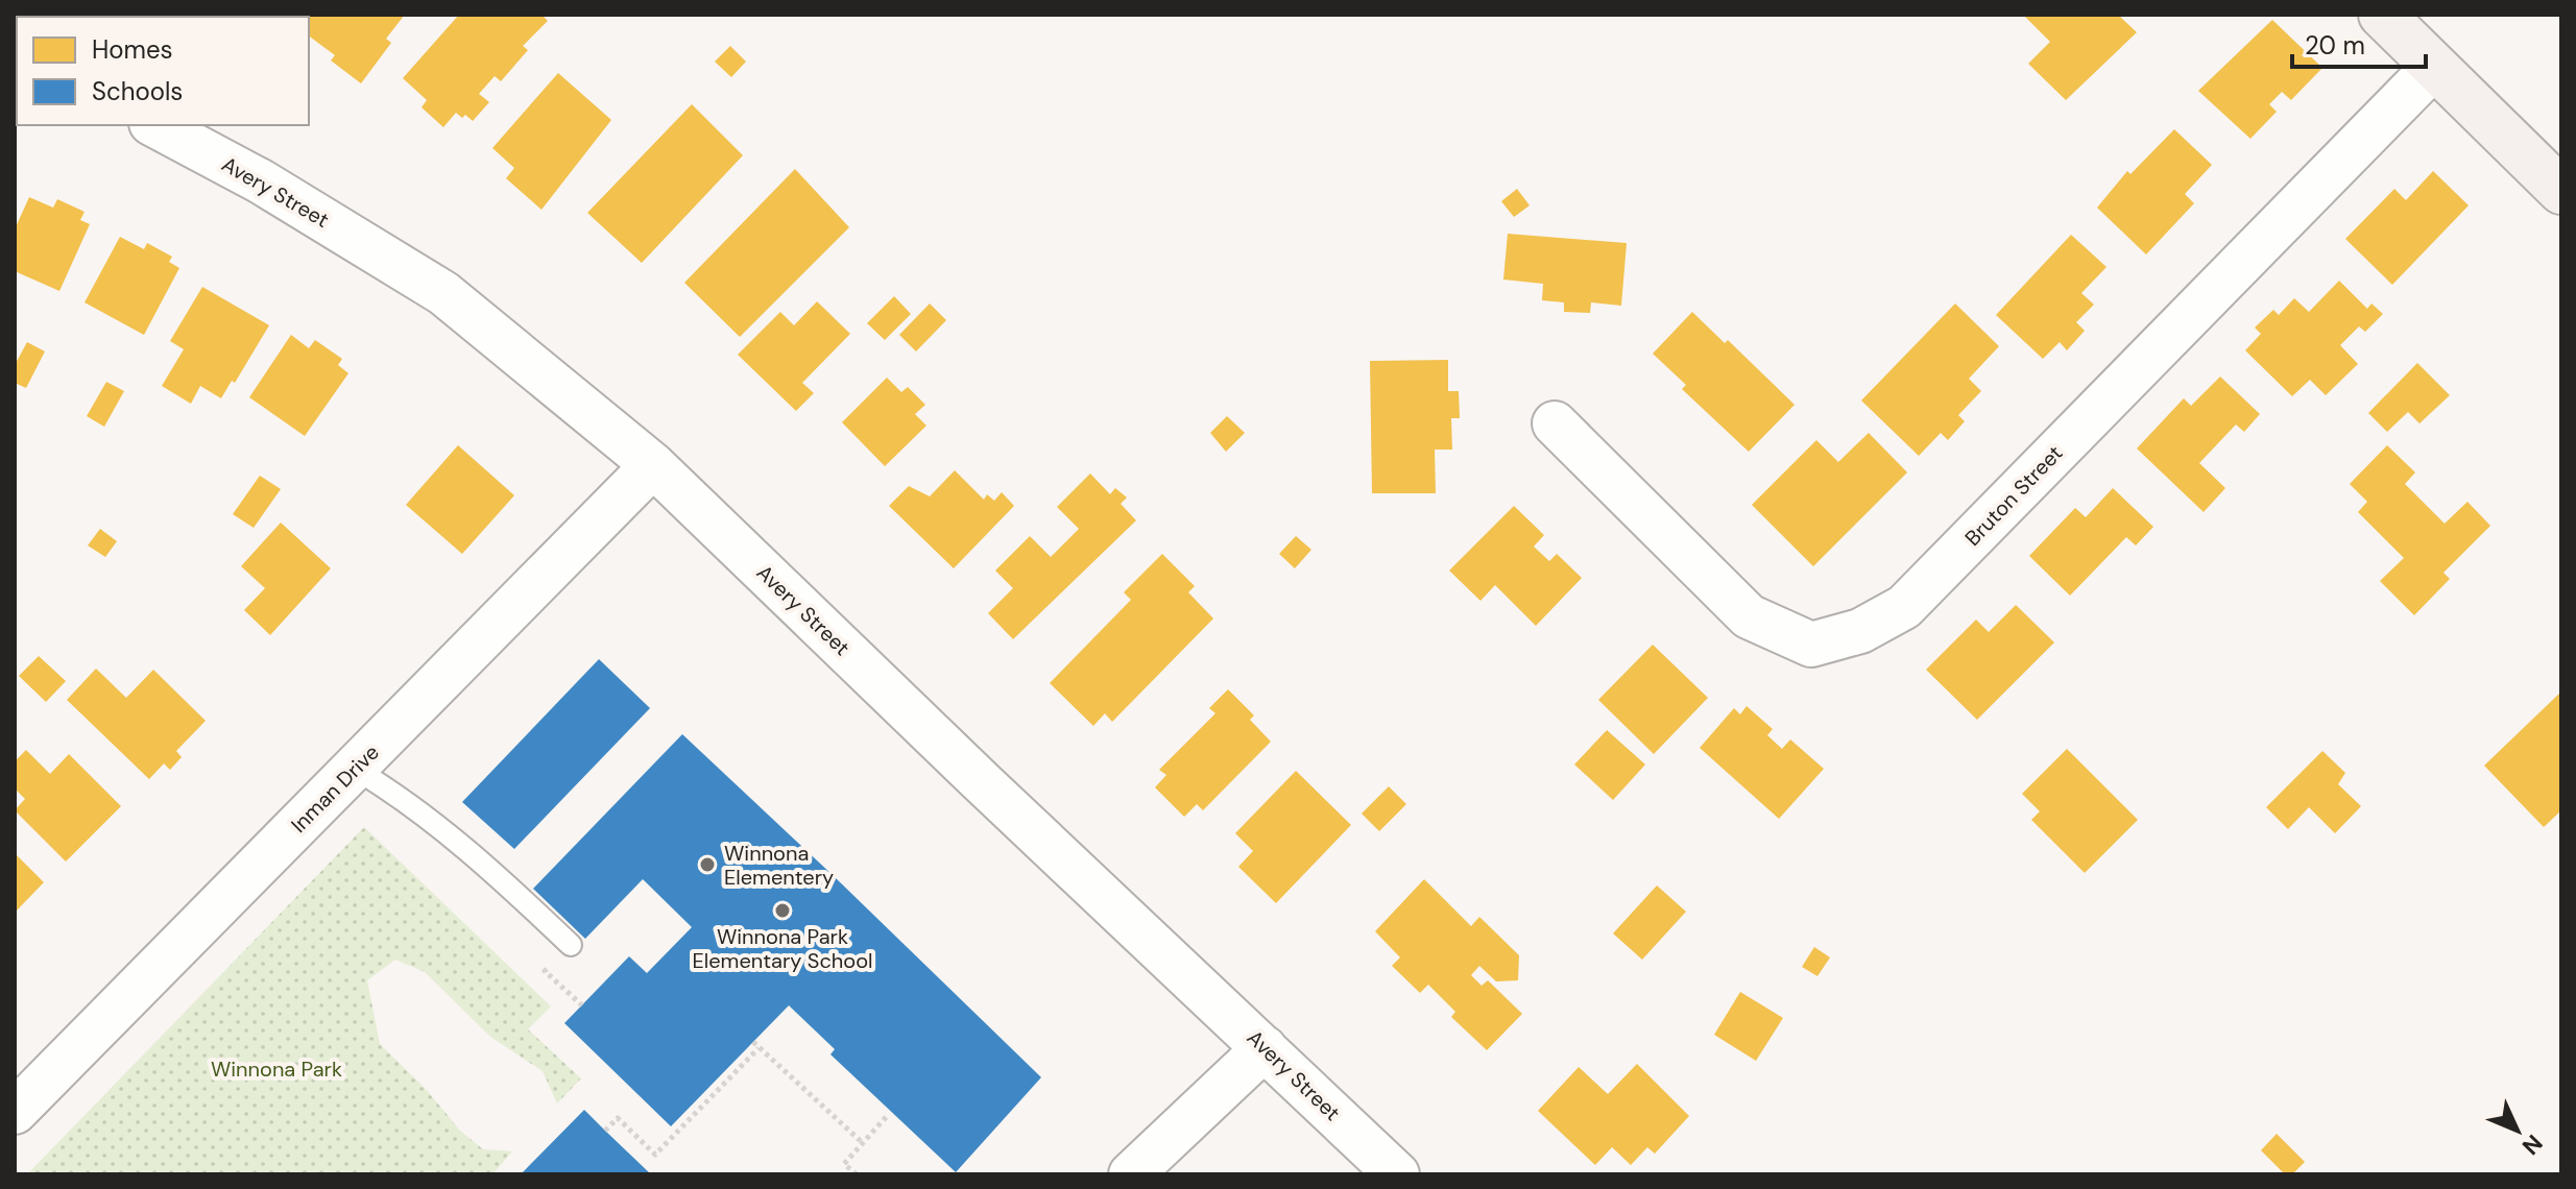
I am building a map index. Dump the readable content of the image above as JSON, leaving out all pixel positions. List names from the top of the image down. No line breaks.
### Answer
{"streets":{"street":["Avery Street","Bruton Street","Inman Drive"]},"crossings":[["Avery Street","Inman Drive"]],"parks":["Winnona Park"],"places":["Winnona Elementery","Winnona Park Elementary School"],"legend":["Homes","Schools"],"scale_bar":"20 m","north":"bottom right"}
